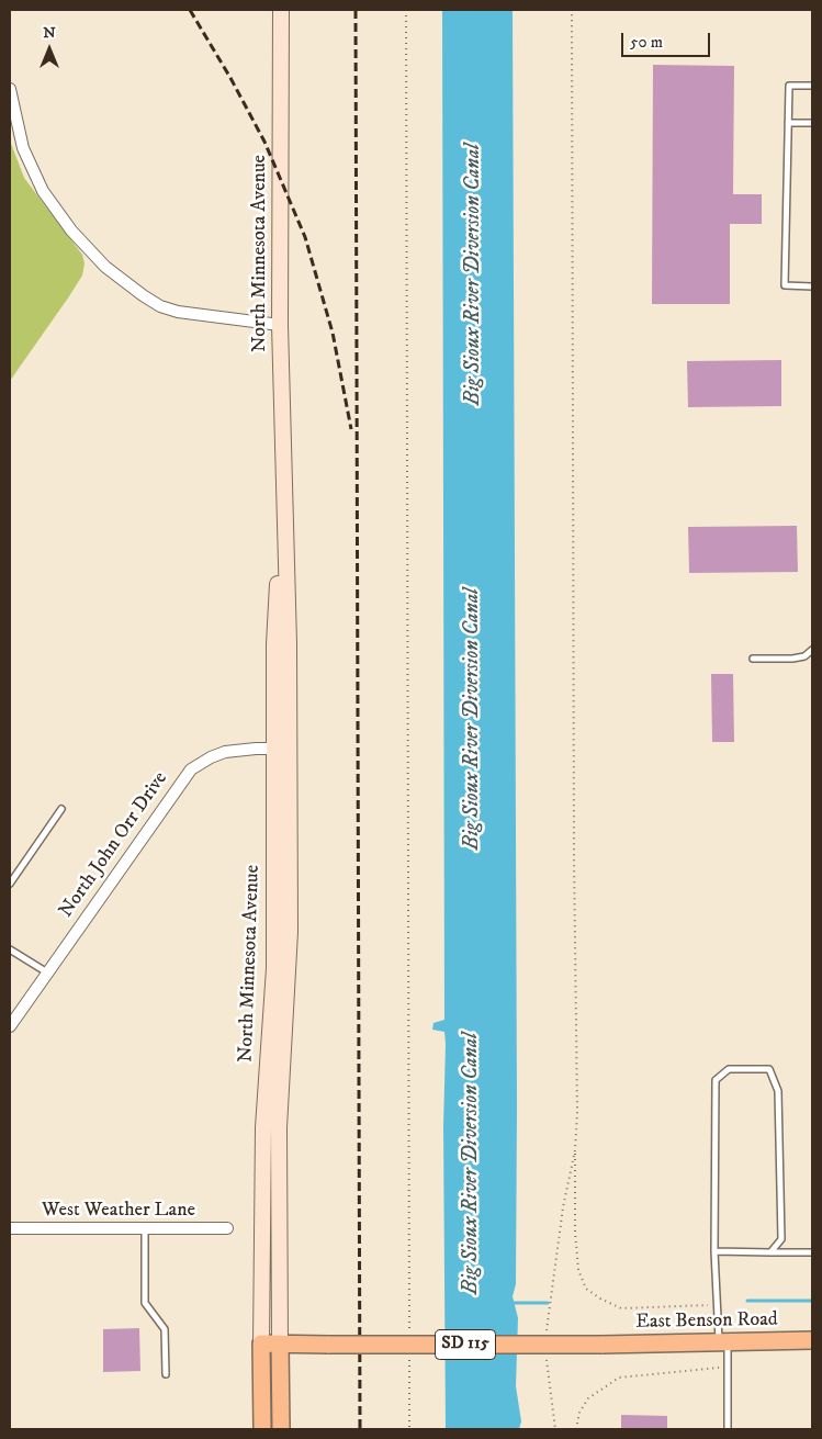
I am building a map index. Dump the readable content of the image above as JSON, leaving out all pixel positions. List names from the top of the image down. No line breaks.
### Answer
{"streets":{"main road":["North Minnesota Avenue","East Benson Road","SD 115"],"street":["North John Orr Drive","West Weather Lane"]},"crossings":[["North Minnesota Avenue","North John Orr Drive"],["North Minnesota Avenue","East Benson Road"],["North Minnesota Avenue","SD 115"],["East Benson Road","SD 115"]],"water":["Big Sioux River Diversion Canal"],"scale_bar":"50 m","north":"top"}
